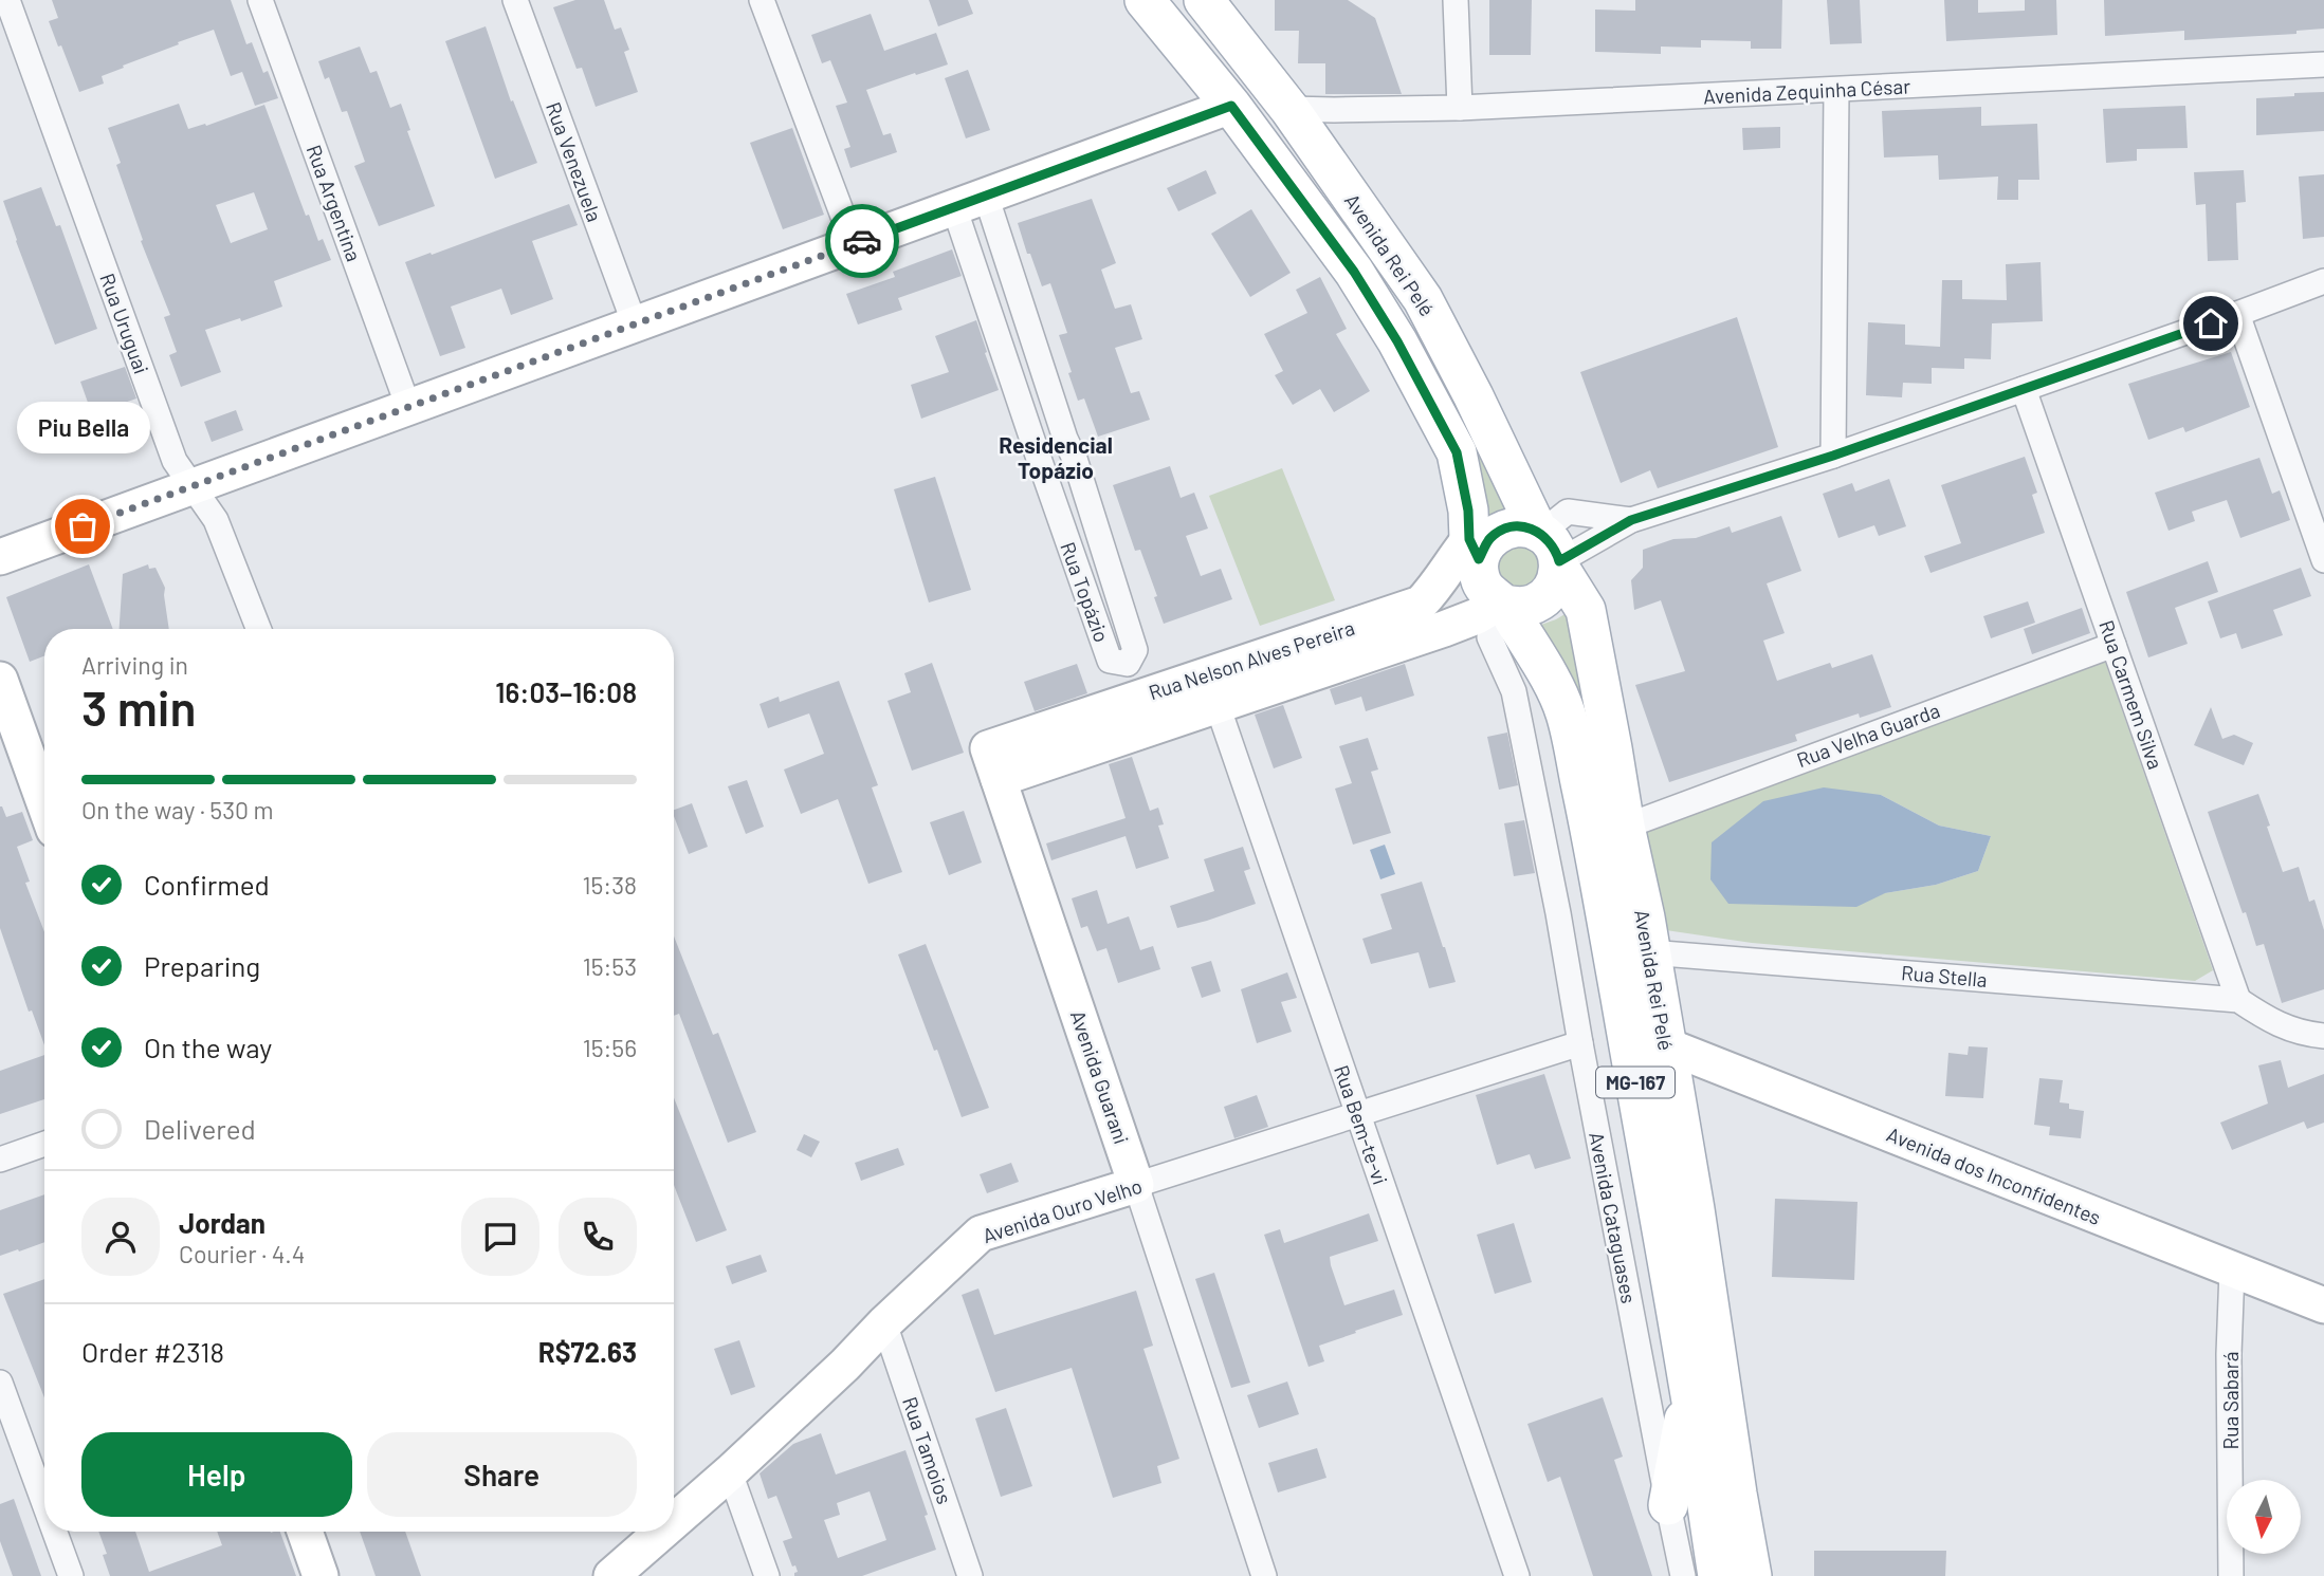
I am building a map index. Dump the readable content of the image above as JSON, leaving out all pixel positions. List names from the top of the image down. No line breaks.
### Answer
{"streets":{"main road":["Avenida Rei Pelé","MG-167"],"street":["Avenida Zequinha César","Rua Venezuela","Rua Argentina","Rua Uruguai","Rua Topázio","Rua Nelson Alves Pereira","Rua Carmem Silva","Rua Velha Guarda","Rua Stella","Avenida Guarani","Rua Bem-te-vi","Avenida dos Inconfidentes","Avenida Ouro Velho","Avenida Cataguases","Rua Sabará","Rua Tamoios"]},"crossings":[["Avenida Zequinha César","Avenida Rei Pelé"],["Avenida Rei Pelé","Rua Nelson Alves Pereira"],["Avenida Rei Pelé","Rua Velha Guarda"],["Avenida Rei Pelé","Rua Stella"],["Avenida Rei Pelé","Avenida dos Inconfidentes"],["Avenida Rei Pelé","Avenida Cataguases"],["Rua Nelson Alves Pereira","Avenida Guarani"],["Rua Nelson Alves Pereira","Rua Bem-te-vi"],["Rua Nelson Alves Pereira","Avenida Cataguases"],["Rua Carmem Silva","Rua Velha Guarda"],["Rua Carmem Silva","Rua Stella"],["Avenida Guarani","Avenida Ouro Velho"],["Rua Bem-te-vi","Avenida Ouro Velho"],["Avenida dos Inconfidentes","Rua Sabará"],["Avenida Ouro Velho","Avenida Cataguases"],["Avenida Ouro Velho","Rua Tamoios"]],"districts":["Residencial Topázio"],"places":["Piu Bella"],"north":"bottom","page":{"bubble":"Piu Bella","heading":["3 min","Arriving in","16:03–16:08"],"panel":["Jordan","Courier · 4.4","Order #2318","R$72.63"],"bar":"On the way · 530 m","list":[["Confirmed","15:38"],["Preparing","15:53"],["On the way","15:56"],"Delivered"],"buttons":["Help","Share"]}}
